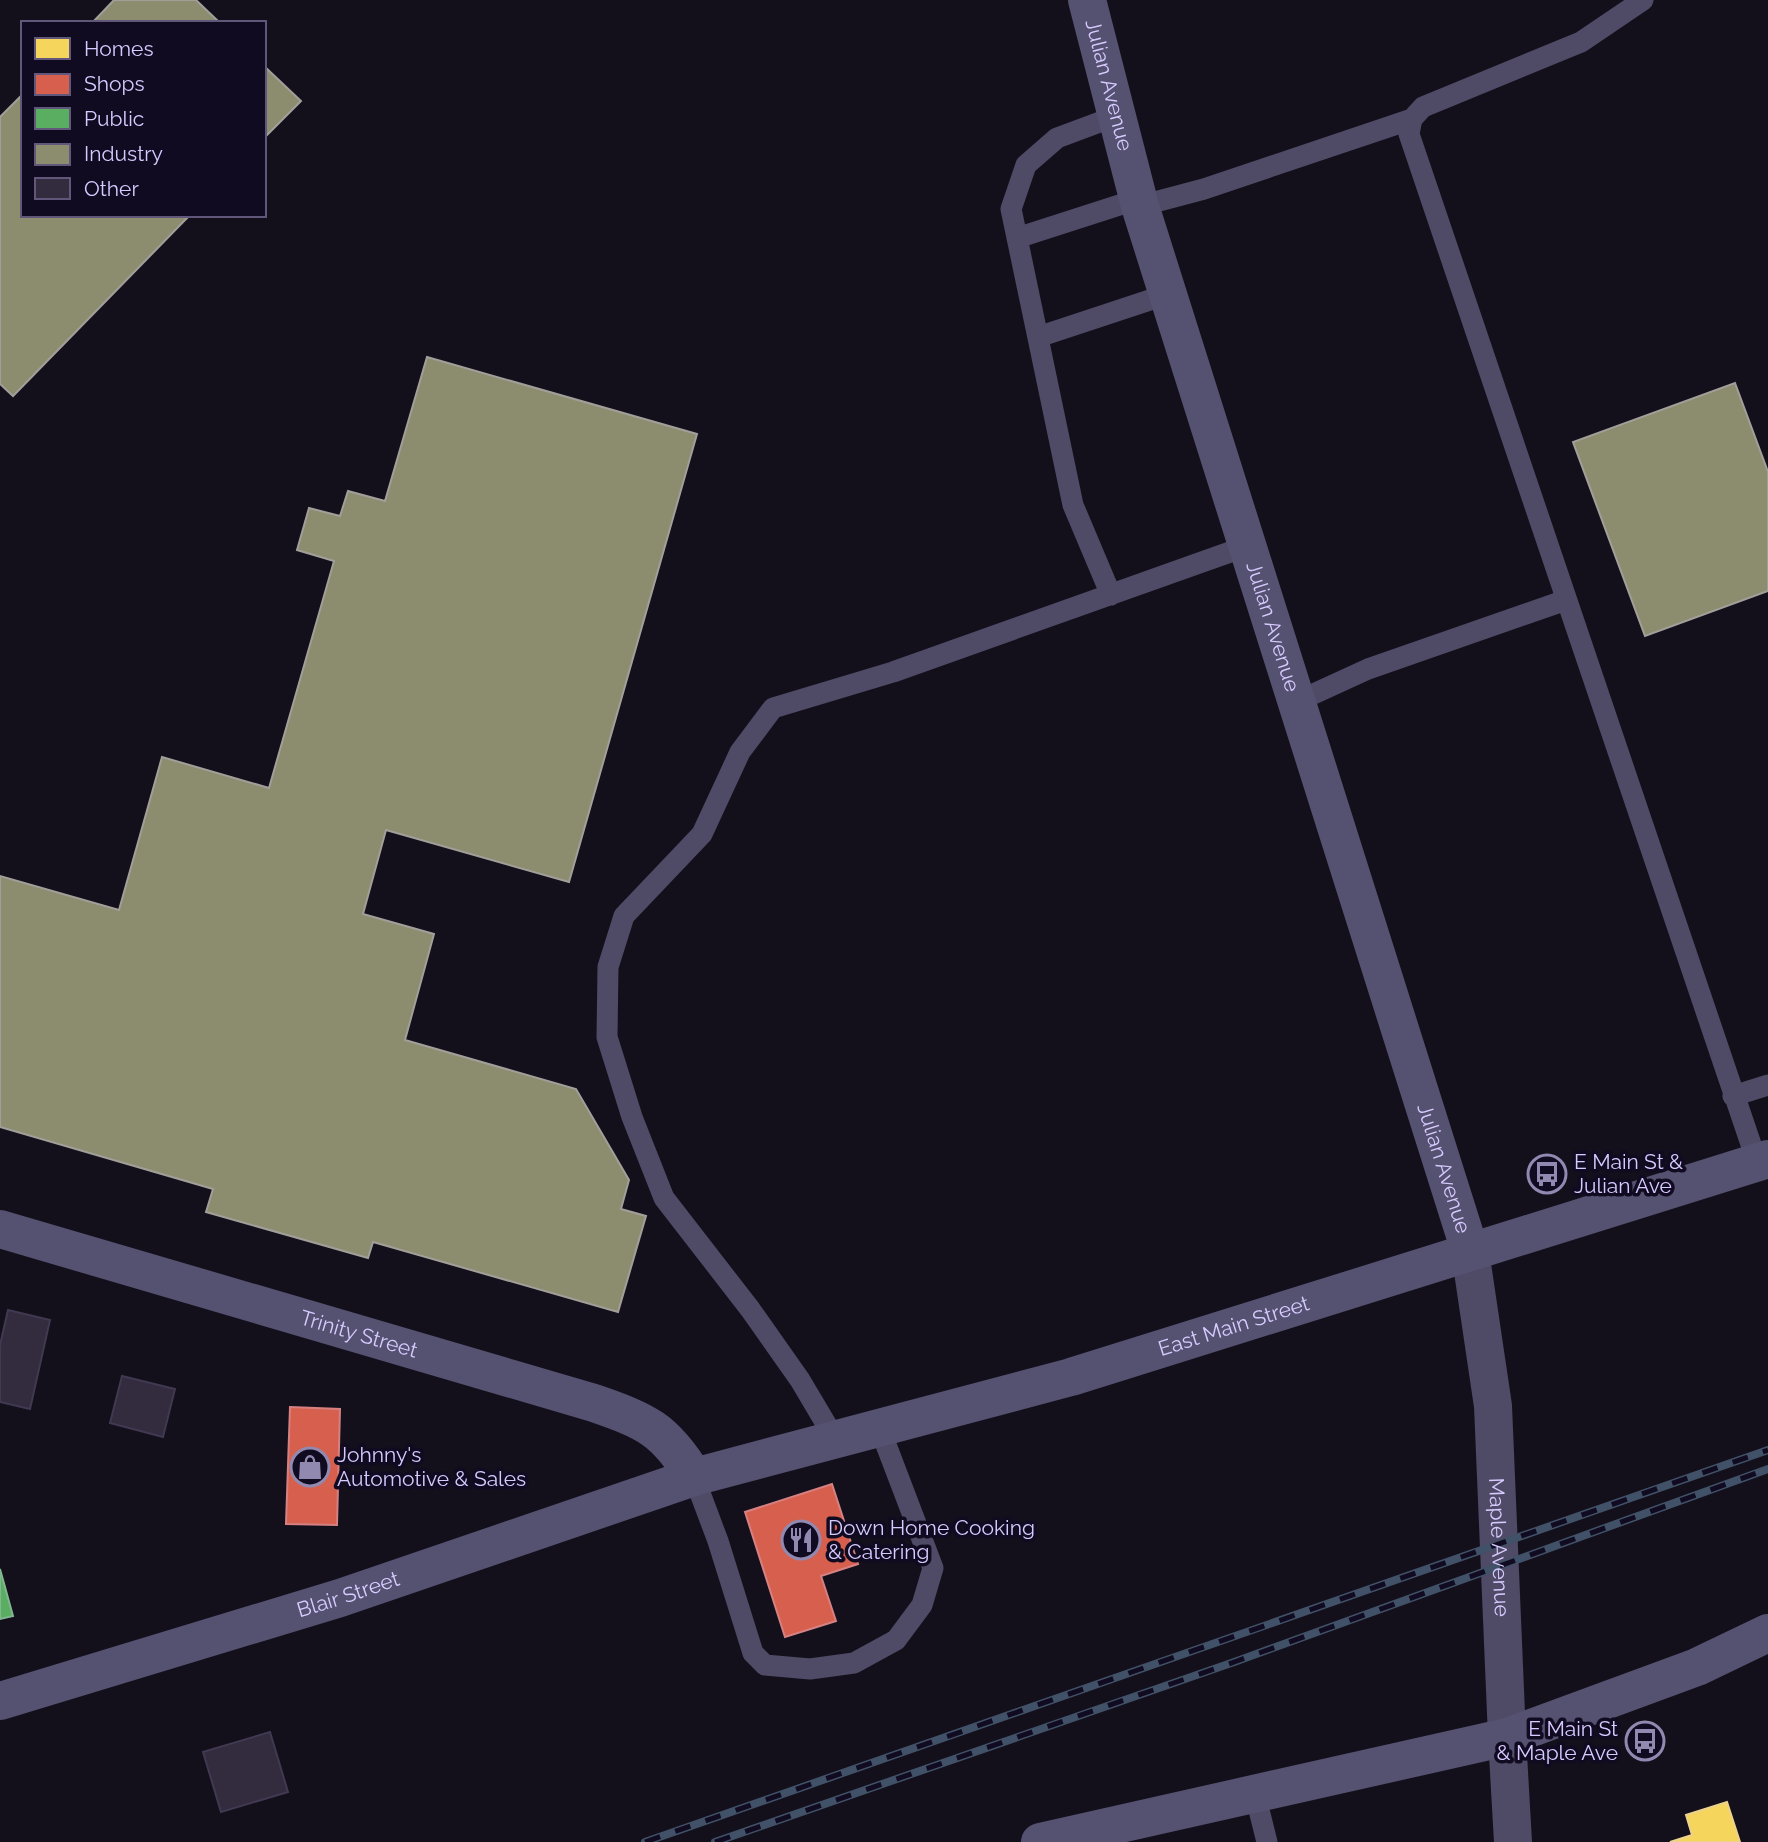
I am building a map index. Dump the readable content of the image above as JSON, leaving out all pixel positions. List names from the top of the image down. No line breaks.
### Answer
{"streets":{"street":["Julian Avenue","East Main Street","Trinity Street","Maple Avenue","Blair Street"]},"crossings":[["Julian Avenue","East Main Street"],["Julian Avenue","Maple Avenue"],["East Main Street","Trinity Street"],["East Main Street","Maple Avenue"],["East Main Street","Blair Street"],["Trinity Street","Blair Street"]],"places":{"bus stop":["E Main St & Julian Ave","E Main St & Maple Ave"],"shop":["Johnny's Automotive & Sales"],"restaurant":["Down Home Cooking & Catering"]},"legend":["Homes","Shops","Public","Industry","Other"]}
